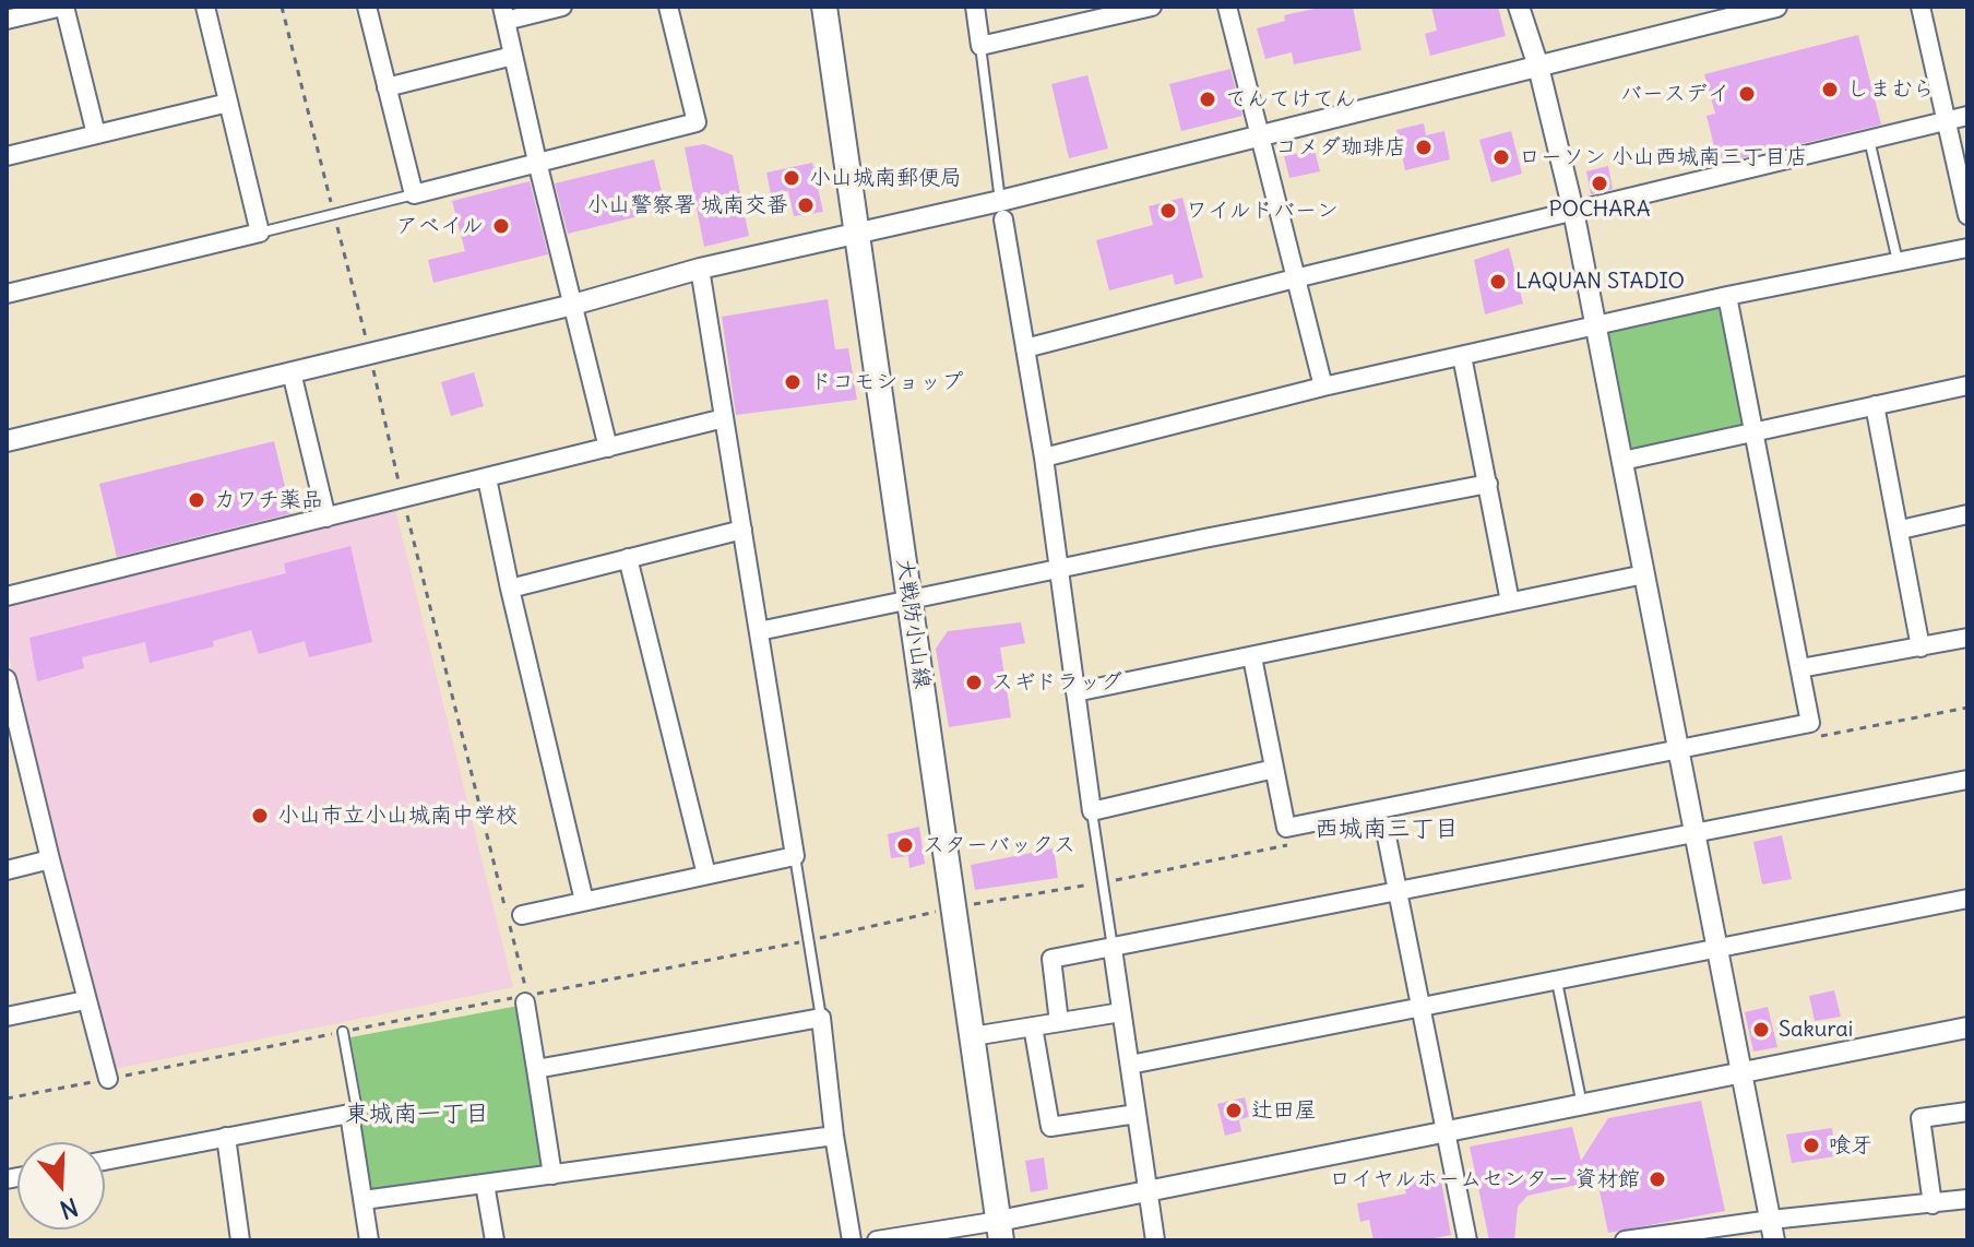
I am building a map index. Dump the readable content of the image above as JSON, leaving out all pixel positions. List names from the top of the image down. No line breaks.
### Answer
{"streets":{"main road":["大戦防小山線"]},"districts":["西城南三丁目","東城南一丁目"],"places":["しまむら","バースデイ","てんてけてん","コメダ珈琲店","ローソン 小山西城南三丁目店","小山城南郵便局","POCHARA","小山警察署 城南交番","ワイルドバーン","アベイル","LAQUAN STADIO","ドコモショップ","カワチ薬品","スギドラッグ","小山市立小山城南中学校","スターバックス","Sakurai","辻田屋","喰牙","ロイヤルホームセンター 資材館"],"north":"bottom"}
